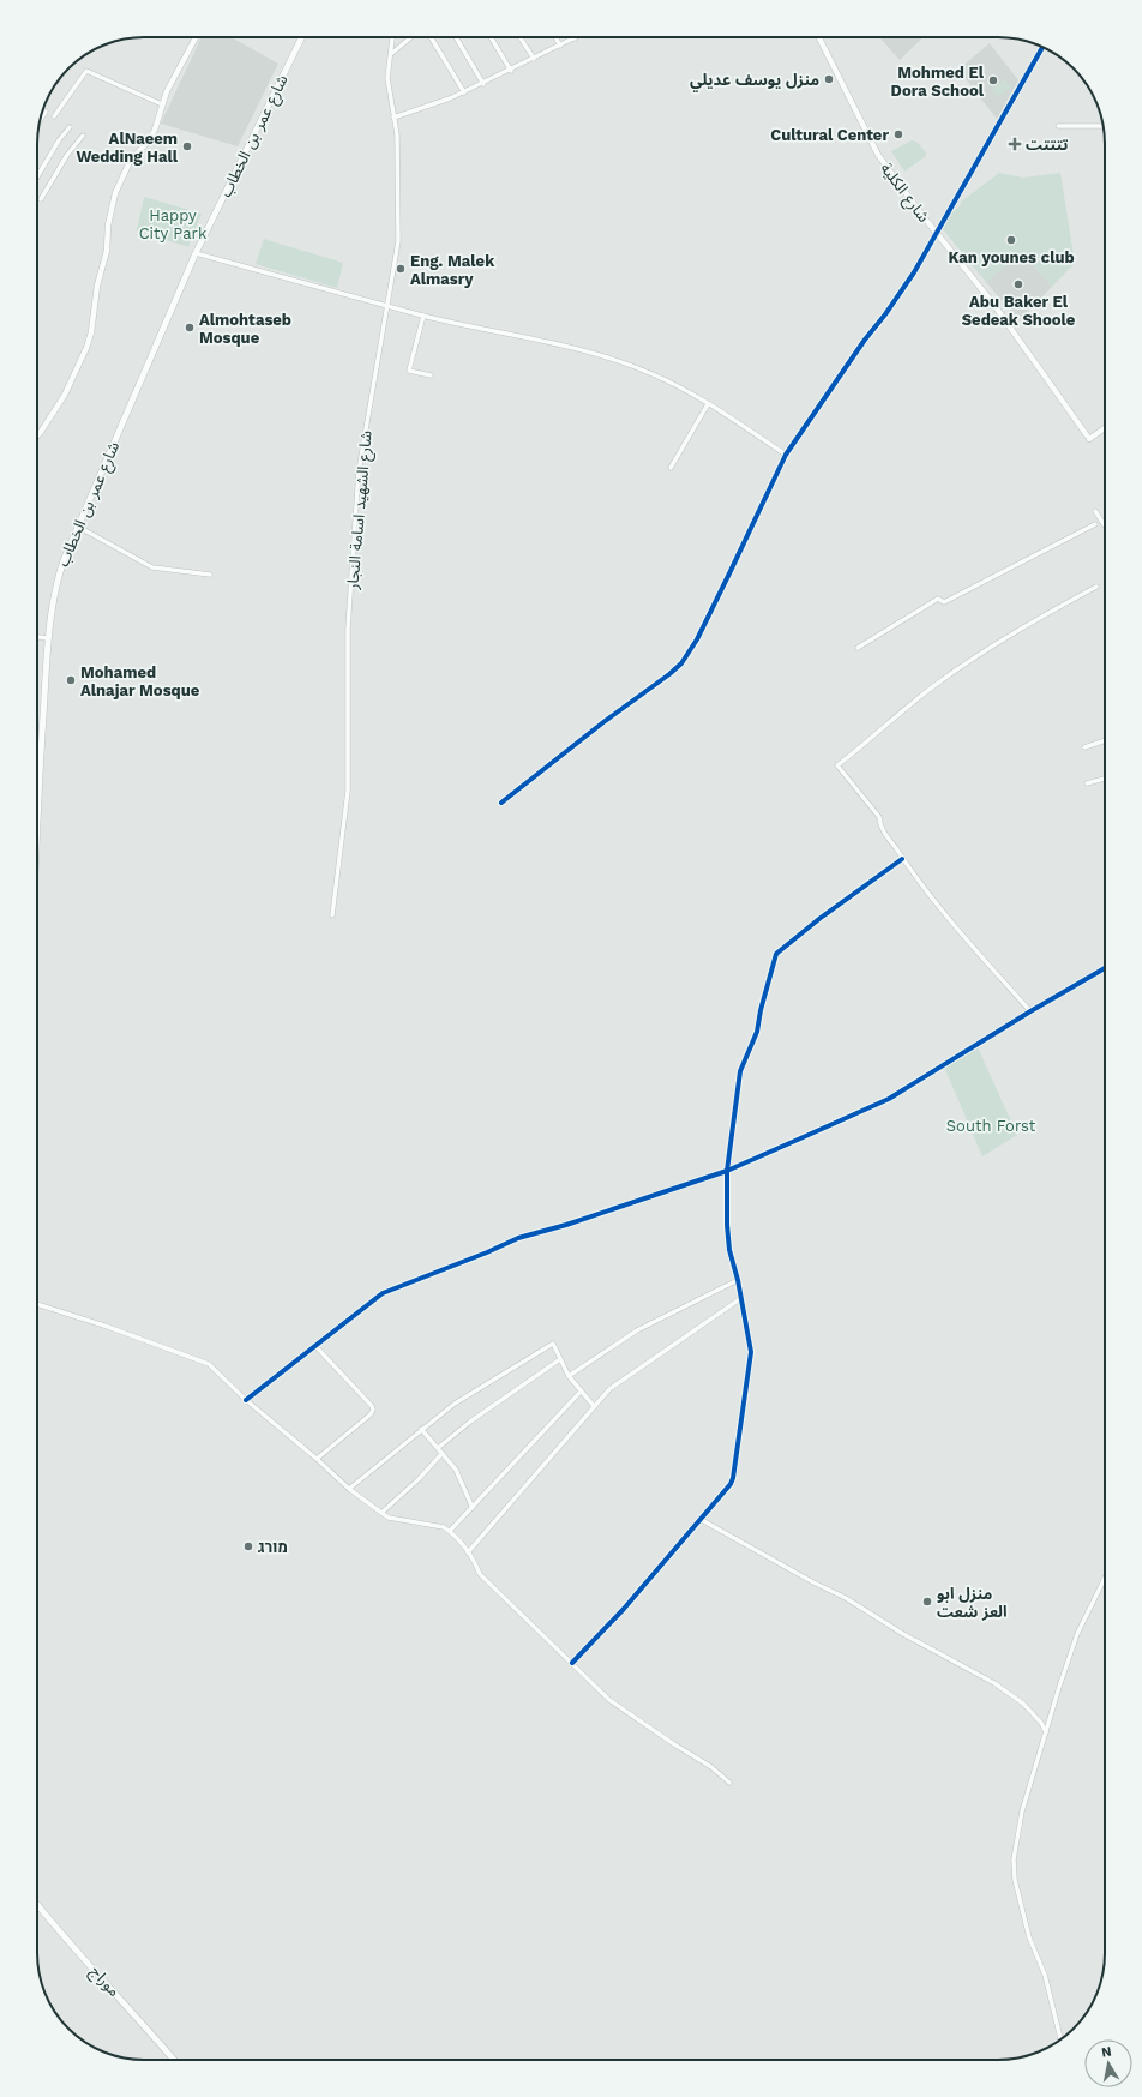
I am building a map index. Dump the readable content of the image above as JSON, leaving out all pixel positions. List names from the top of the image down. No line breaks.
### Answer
{"streets":{"main road":["شارع عمر بن الخطاب","موراج"],"street":["شارع الكلية","شارع الشهيد اسامة النجار"]},"parks":["Happy City Park","South Forst"],"places":{"other":["منزل يوسف عديلي","Mohmed El Dora School","Cultural Center","AlNaeem Wedding Hall","Kan younes club","Eng. Malek Almasry","Abu Baker El Sedeak Shoole","Almohtaseb Mosque","Mohamed Alnajar Mosque","מורג","منزل ابو العز شعت"],"health":["تتتتت"]},"north":"top"}
